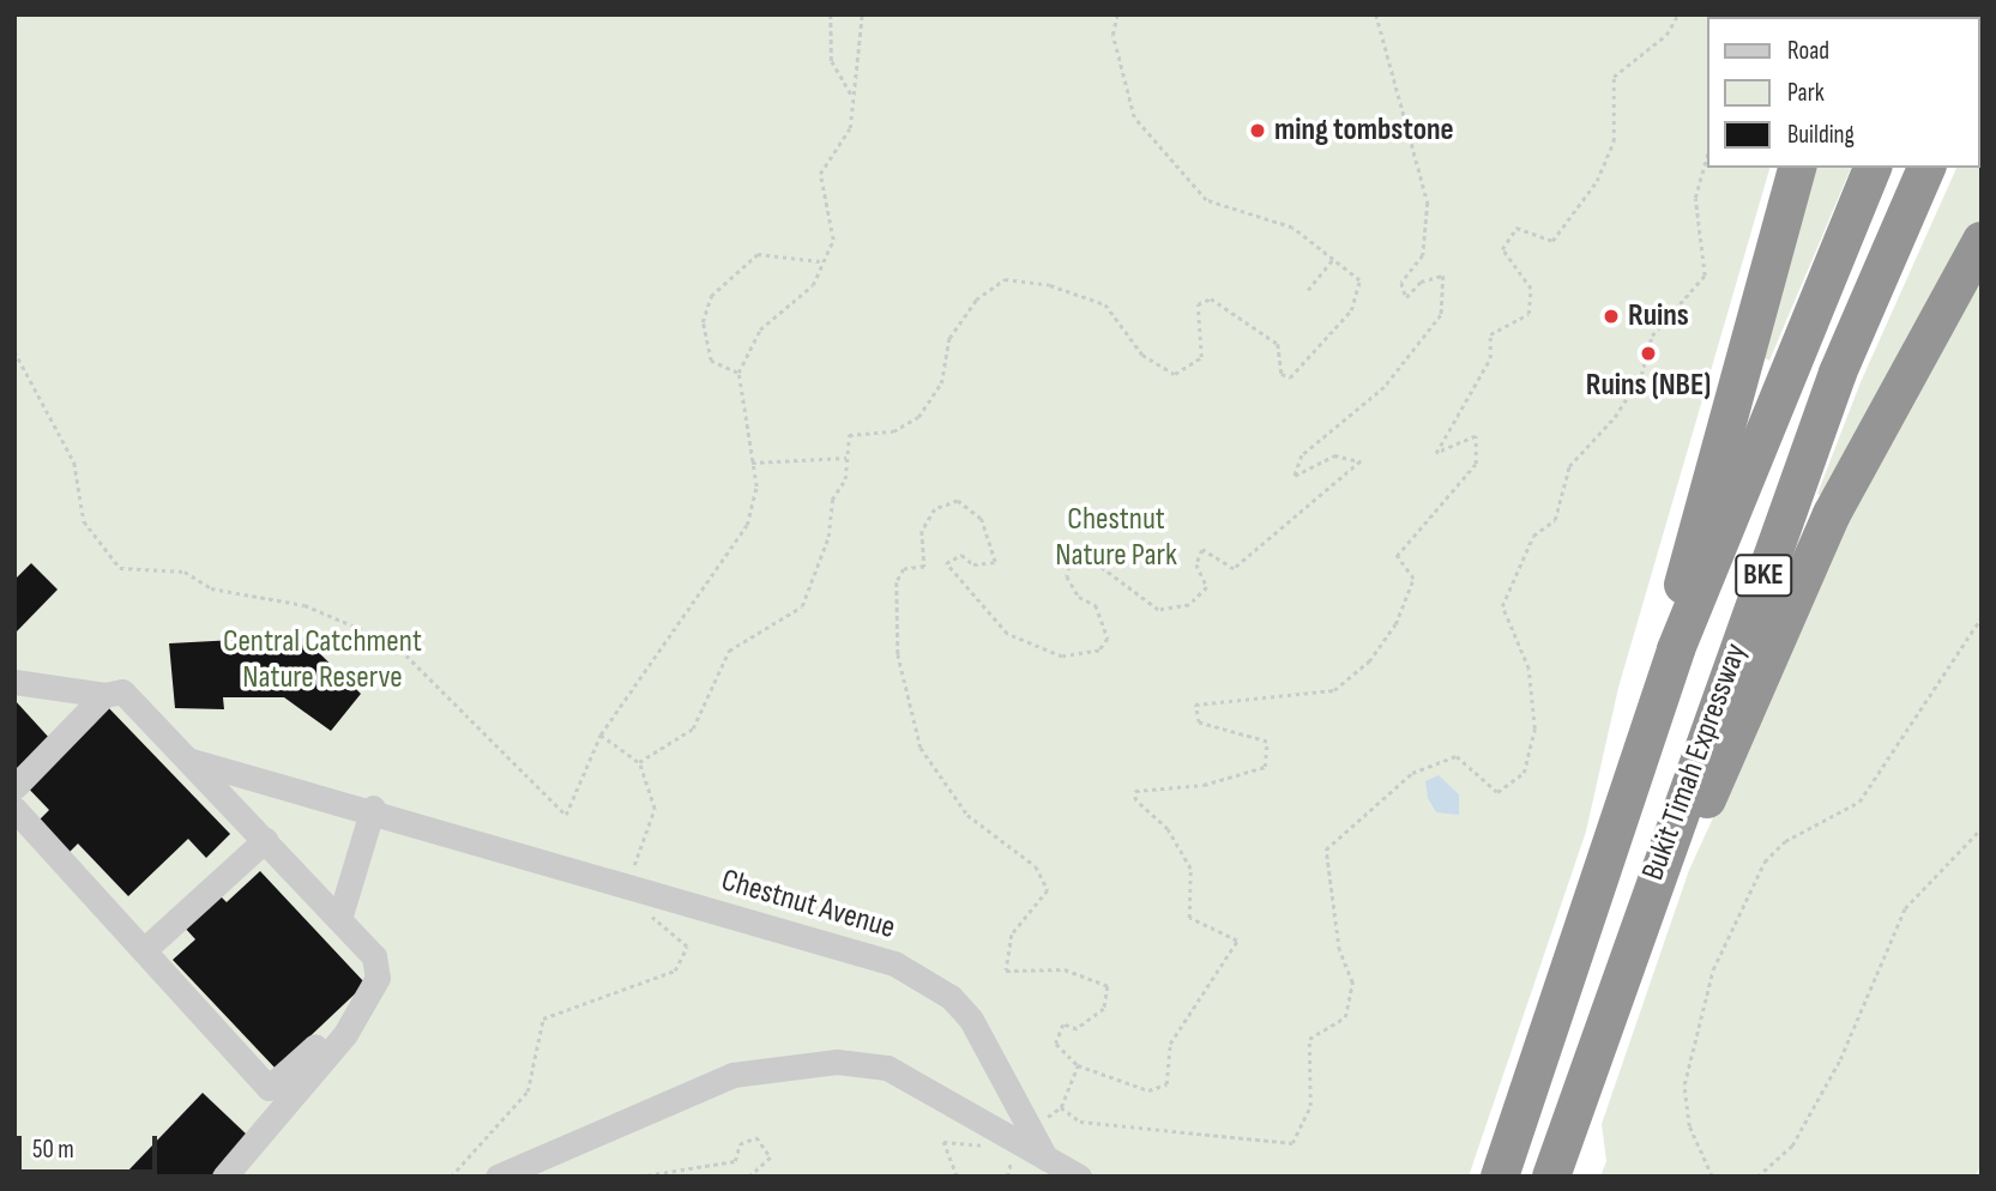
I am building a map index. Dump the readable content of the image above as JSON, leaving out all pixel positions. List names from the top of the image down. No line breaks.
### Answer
{"streets":{"highway":["BKE","Bukit Timah Expressway"],"street":["Chestnut Avenue"]},"parks":["Chestnut Nature Park","Central Catchment Nature Reserve"],"places":["ming tombstone","Ruins","Ruins (NBE)"],"legend":["Road","Park","Building"],"scale_bar":"50 m"}
